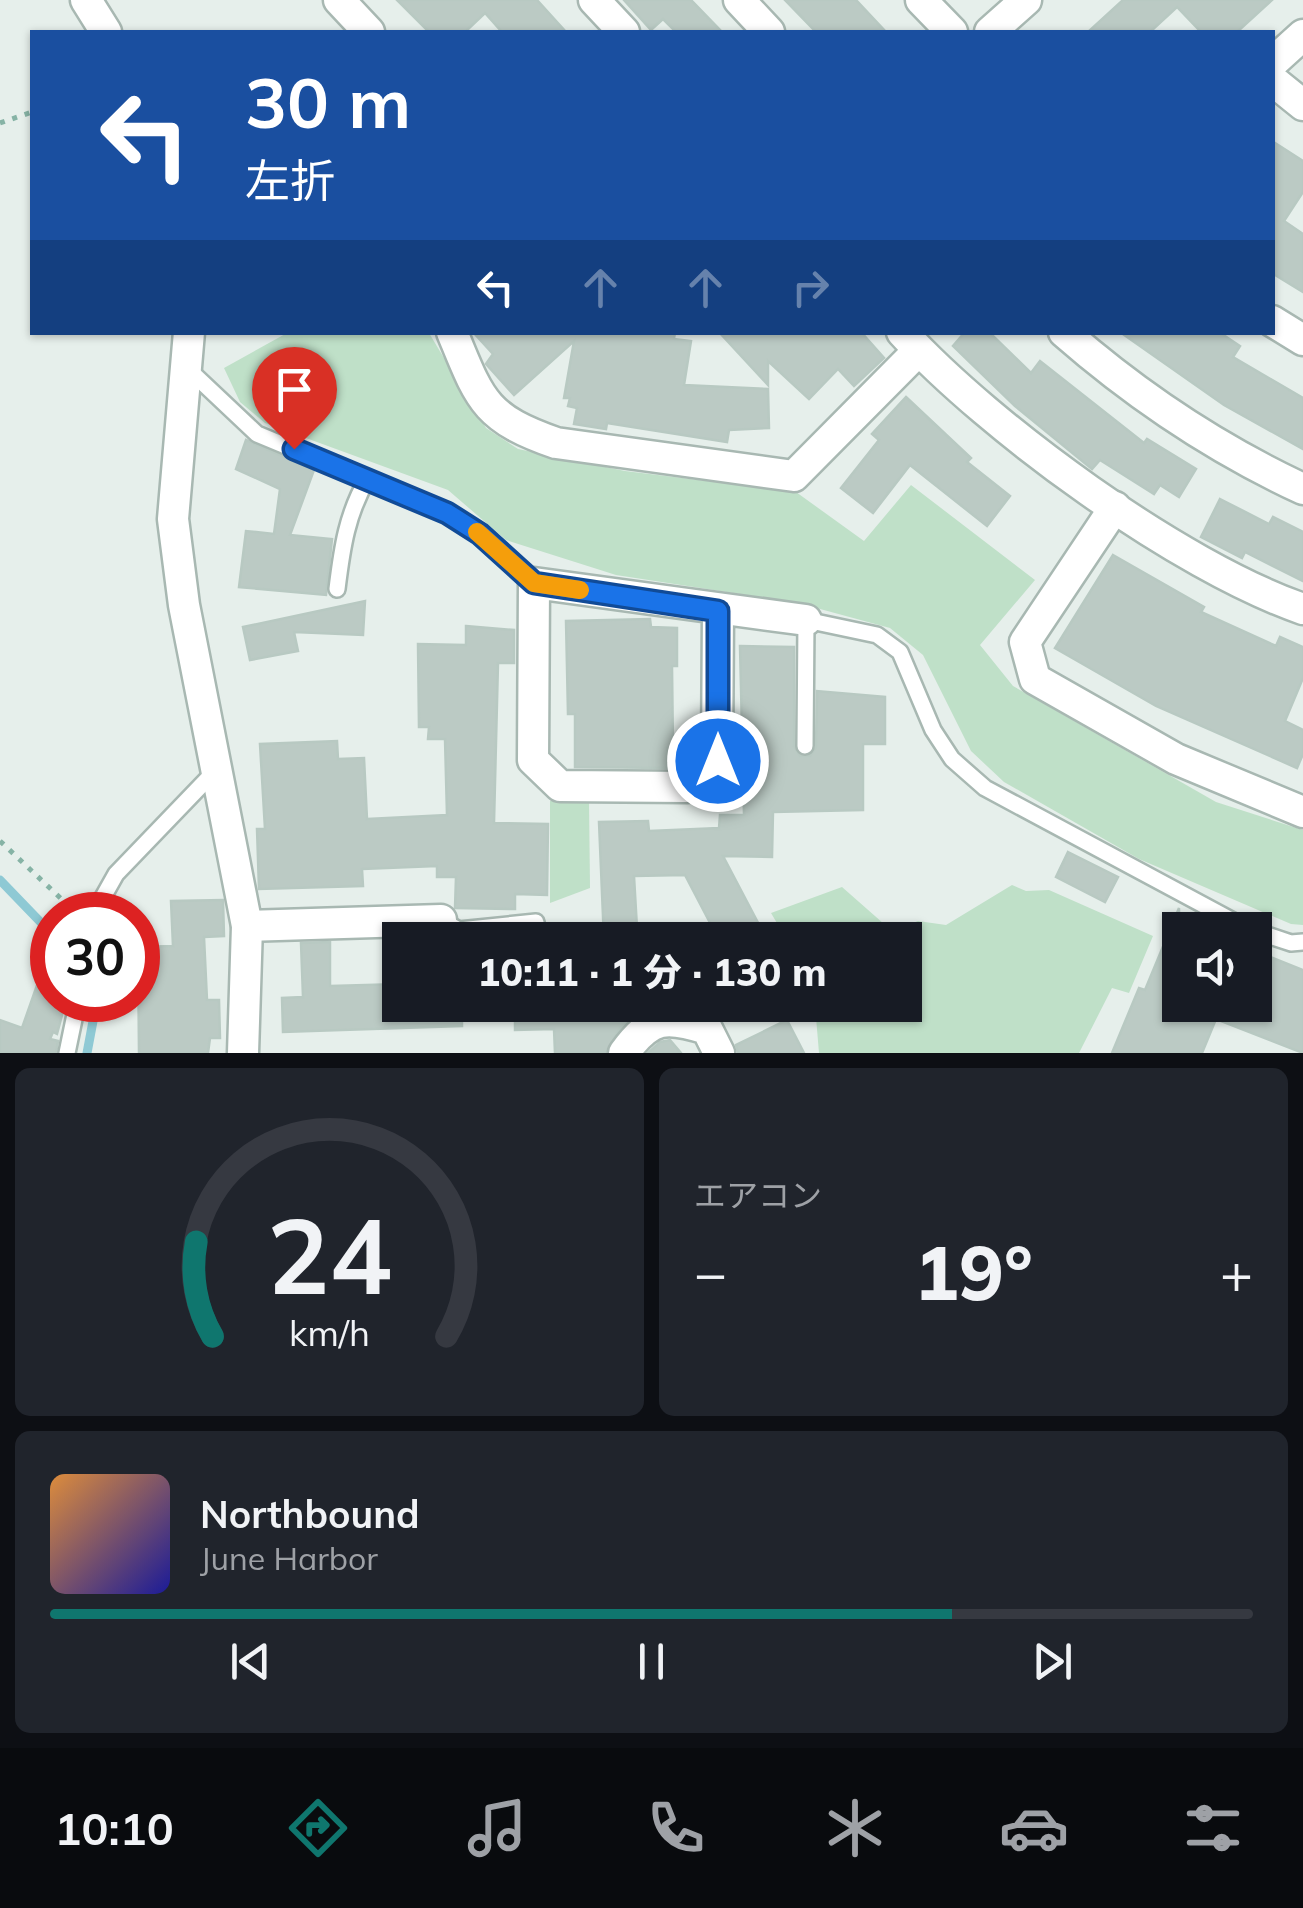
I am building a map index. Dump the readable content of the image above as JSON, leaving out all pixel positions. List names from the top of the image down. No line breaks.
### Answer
{"page":{"turn":["30 m","左折"],"limit":"30","trip":"10:11 · 1 分 · 130 m","tile":"エアコン","heat":["−","19°","+"],"song":["Northbound","June Harbor"],"tabs":"10:10","gauge":["24","km/h"]}}
